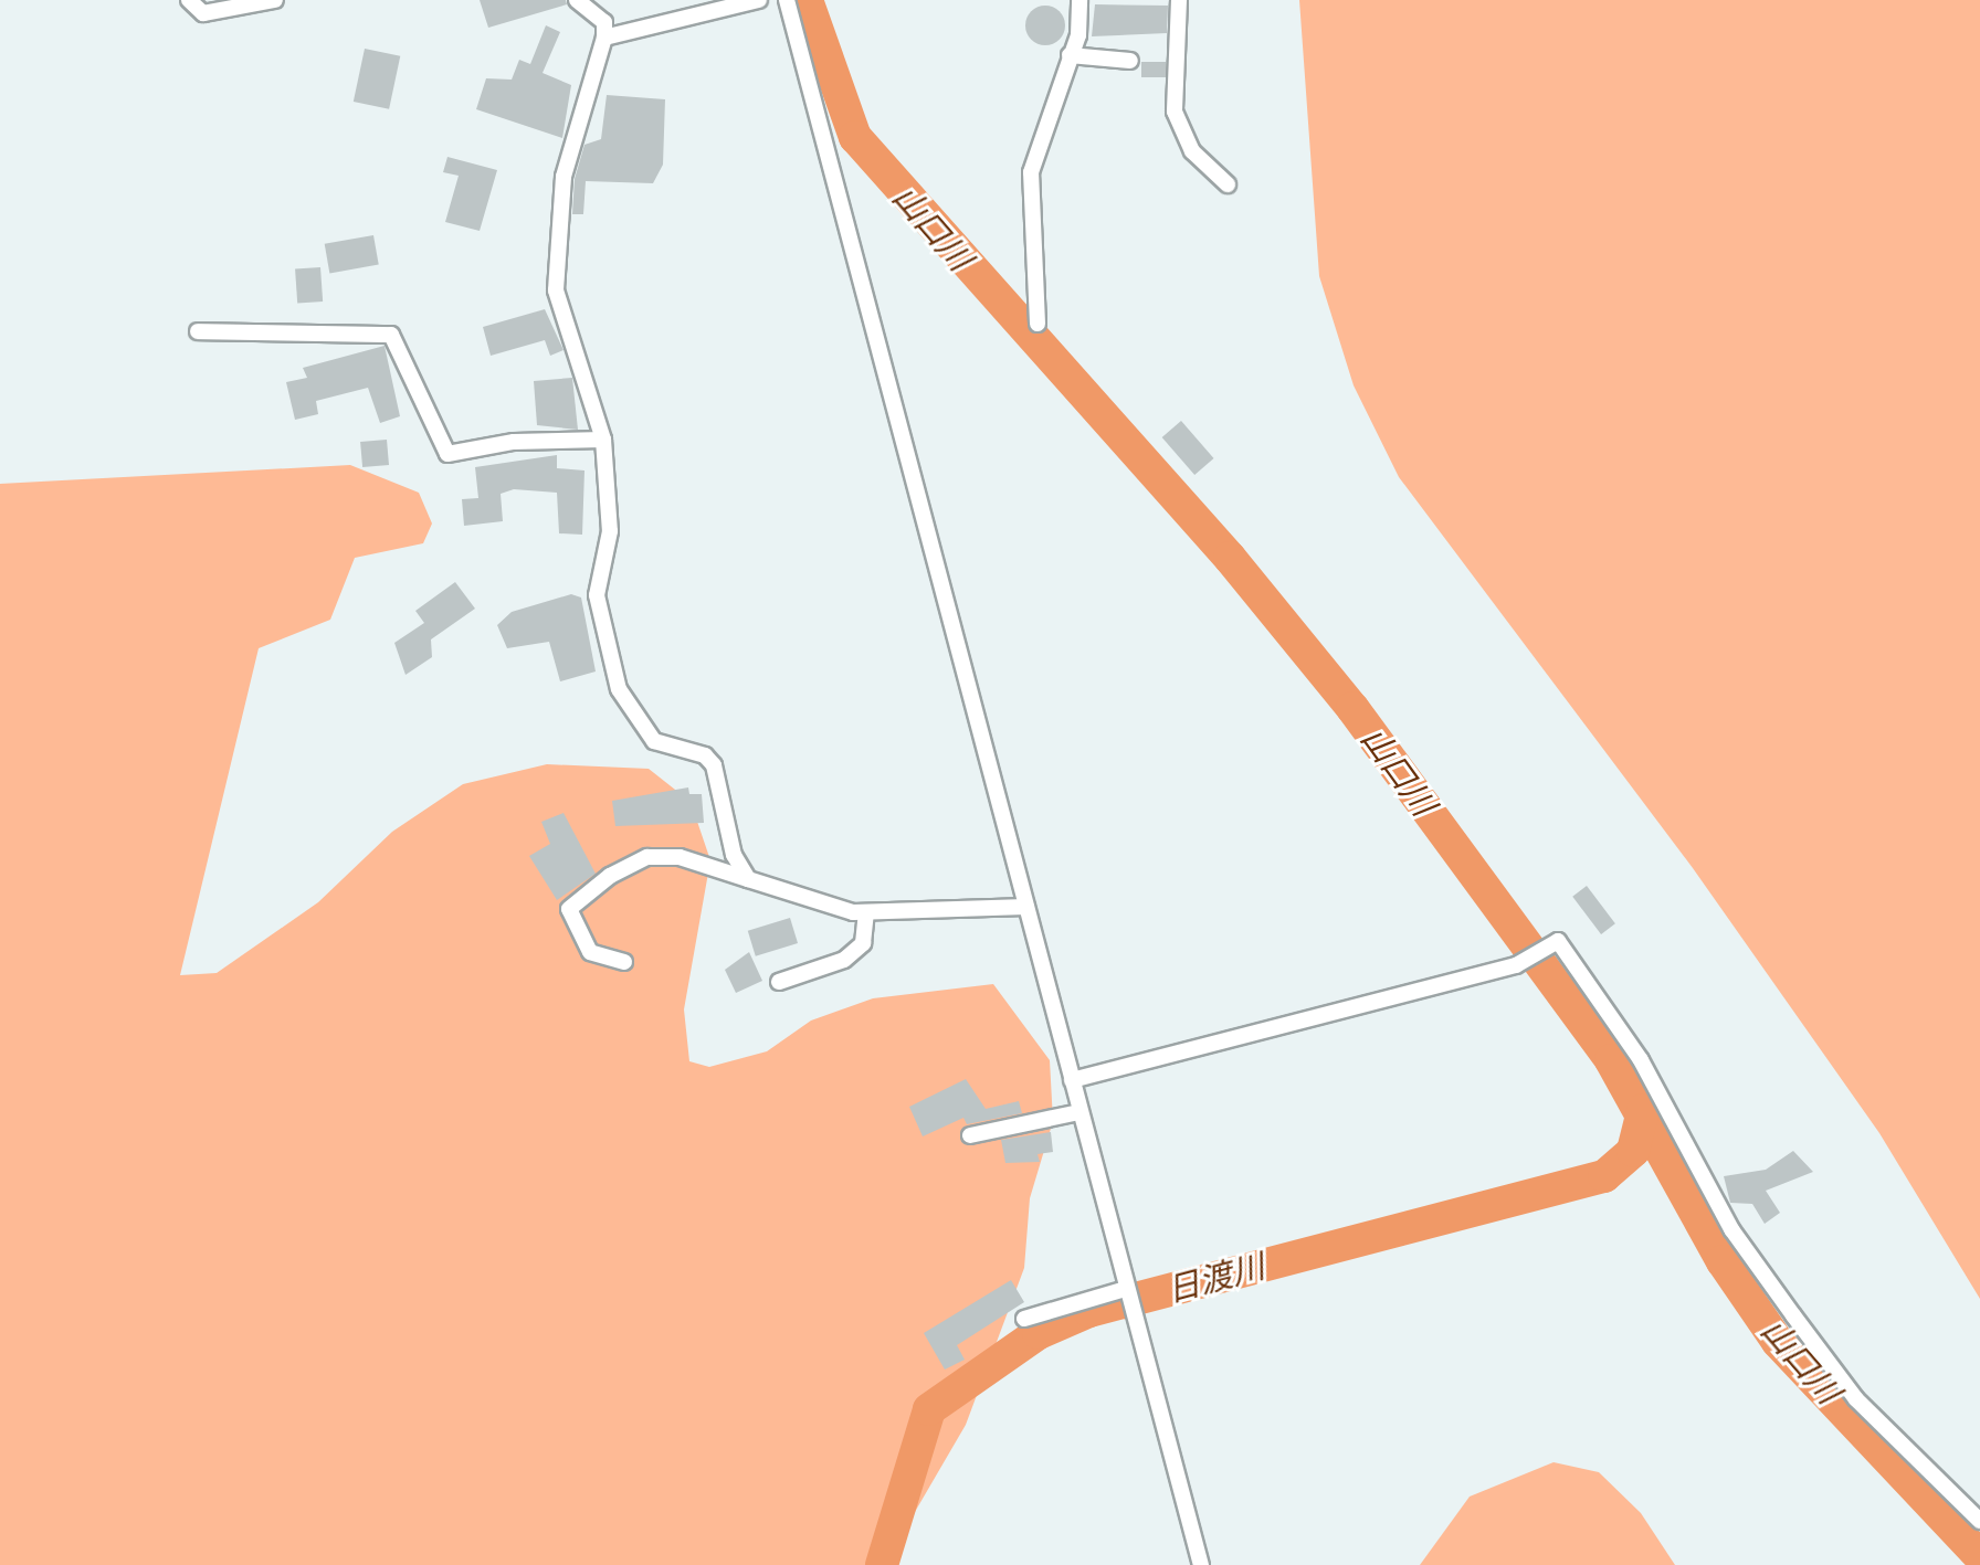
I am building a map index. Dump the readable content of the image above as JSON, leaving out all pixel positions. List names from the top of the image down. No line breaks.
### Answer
{"water":["山口川","日渡川"]}
